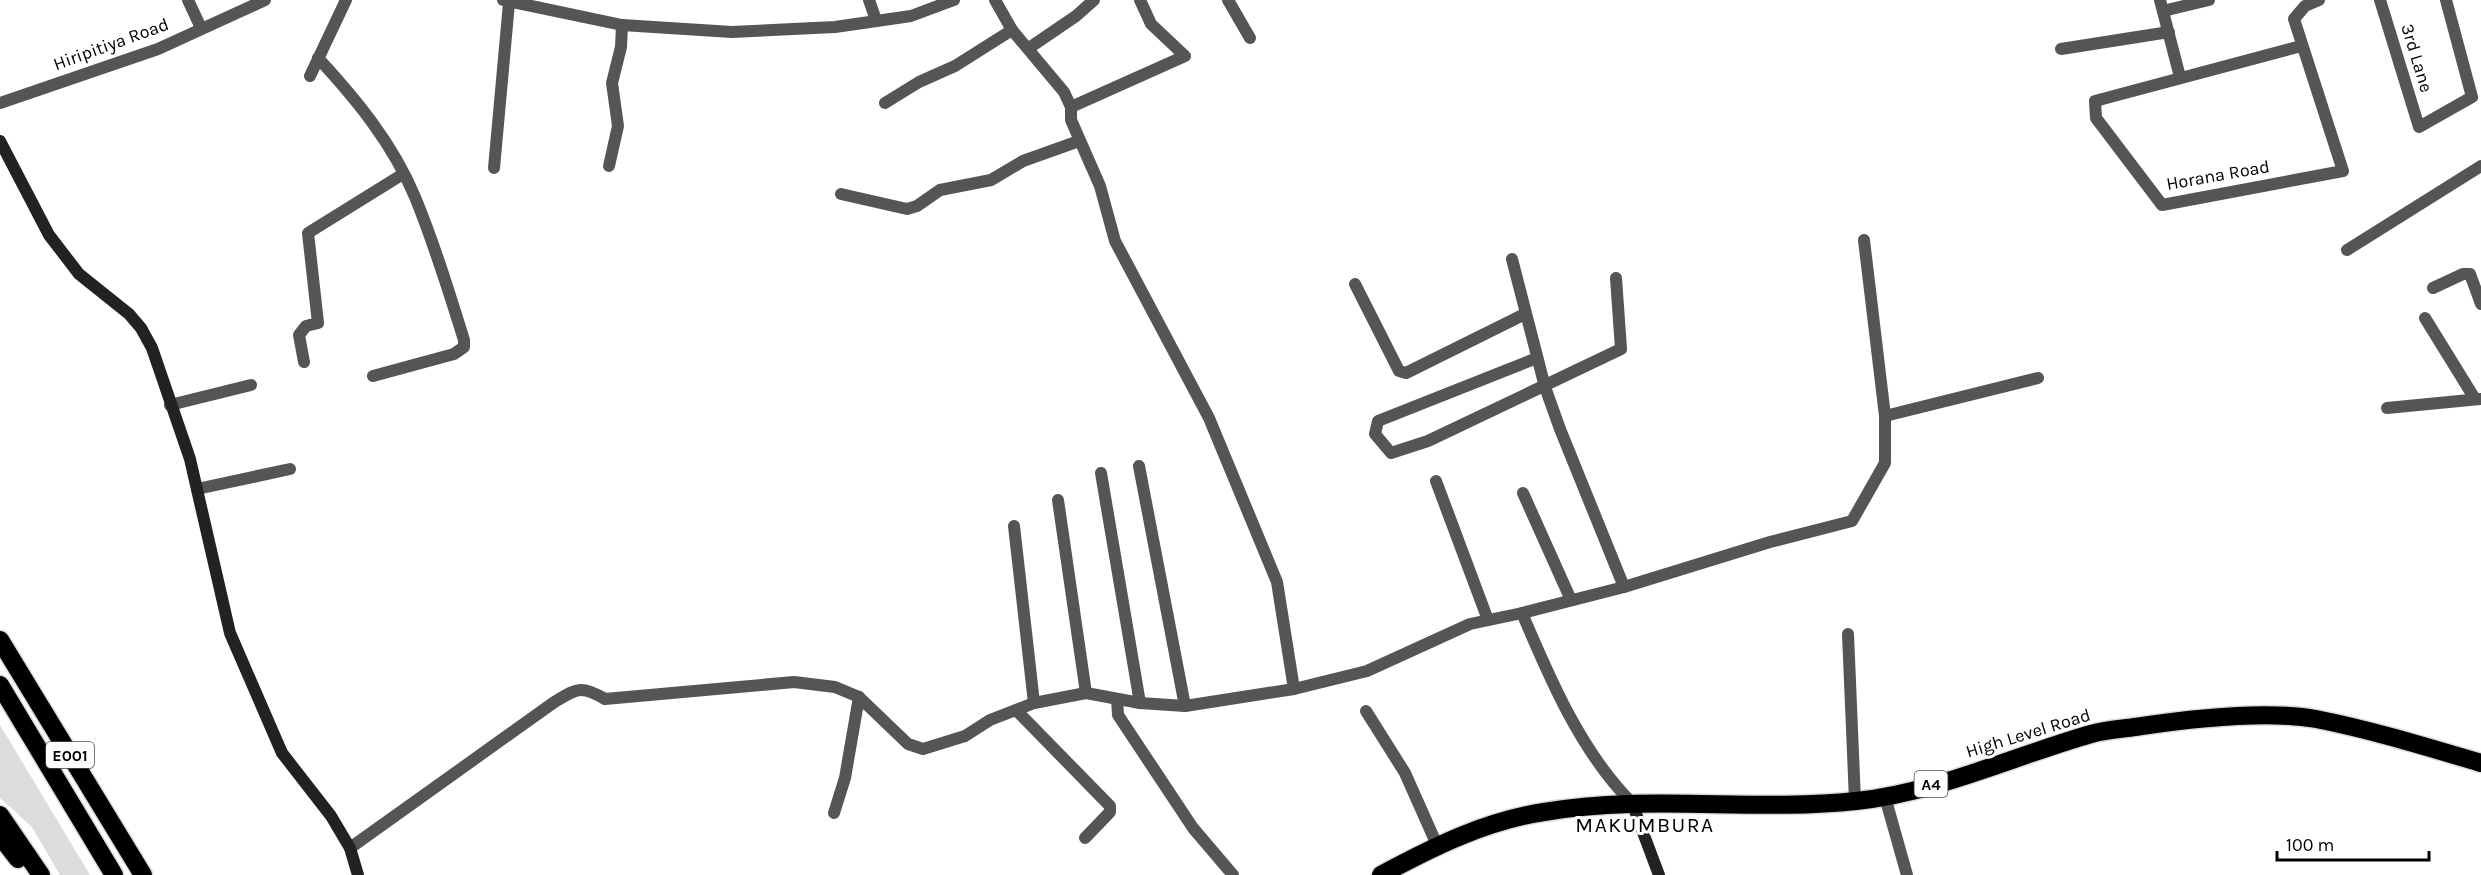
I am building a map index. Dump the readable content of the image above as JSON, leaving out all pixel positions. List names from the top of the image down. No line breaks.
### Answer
{"streets":{"highway":["High Level Road","E001","A4"],"street":["Hiripitiya Road","3rd Lane","Horana Road"]},"districts":["MAKUMBURA"],"scale_bar":"100 m"}
